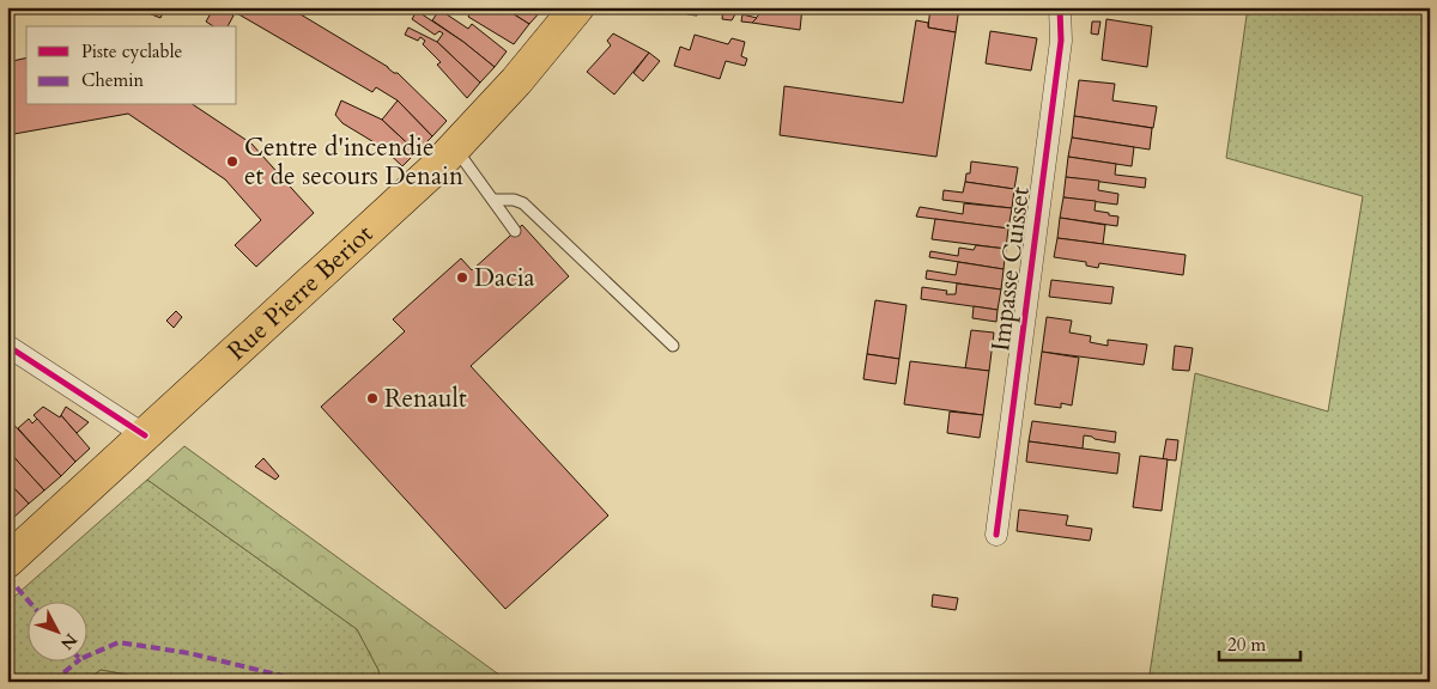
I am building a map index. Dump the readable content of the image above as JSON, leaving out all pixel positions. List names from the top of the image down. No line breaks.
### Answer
{"streets":{"main road":["Rue Pierre Beriot"],"street":["Impasse Cuisset"]},"places":["Centre d'incendie et de secours Denain","Dacia","Renault"],"legend":["Piste cyclable","Chemin"],"scale_bar":"20 m","north":"bottom right"}
